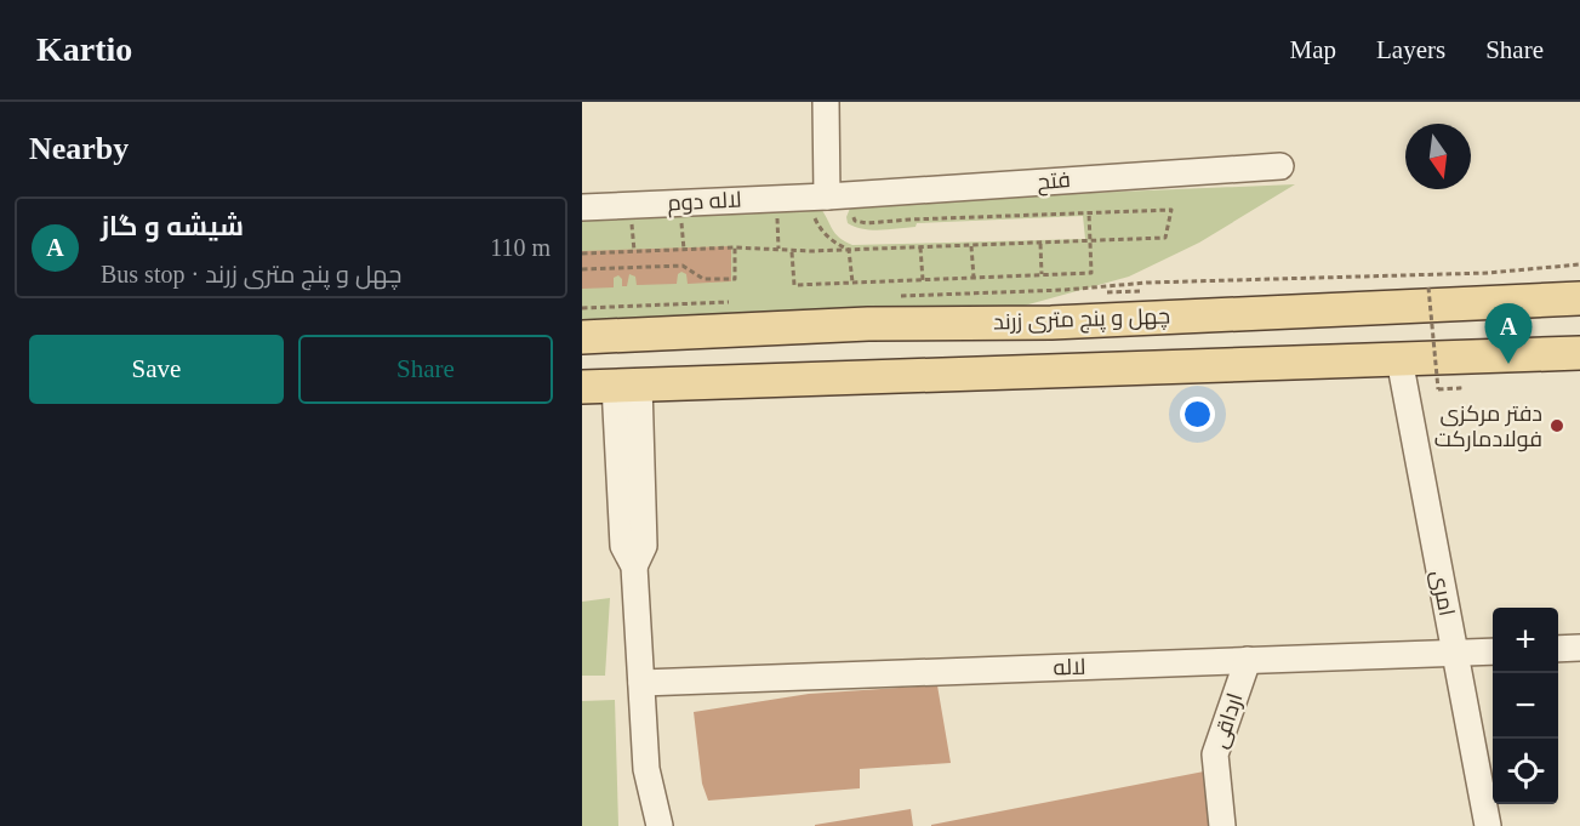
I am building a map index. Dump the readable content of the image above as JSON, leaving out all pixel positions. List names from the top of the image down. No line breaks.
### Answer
{"streets":{"main road":["چهل و پنج متری زرند"],"street":["فتح","لاله دوم","امری","لاله","ارداقی"]},"crossings":[["فتح","لاله دوم"],["امری","لاله"],["لاله","ارداقی"]],"places":["دفتر مرکزی فولادمارکت"],"north":"bottom","page":{"header":"Kartio","nav":["Map","Layers","Share"],"heading":"Nearby","list":[{"mark":"A","name":"شیشه و گاز","note":"Bus stop · چهل و پنج متری زرند","value":"110 m"}],"pins":"A","buttons":["Save","Share"],"map_buttons":["+","−"]}}
